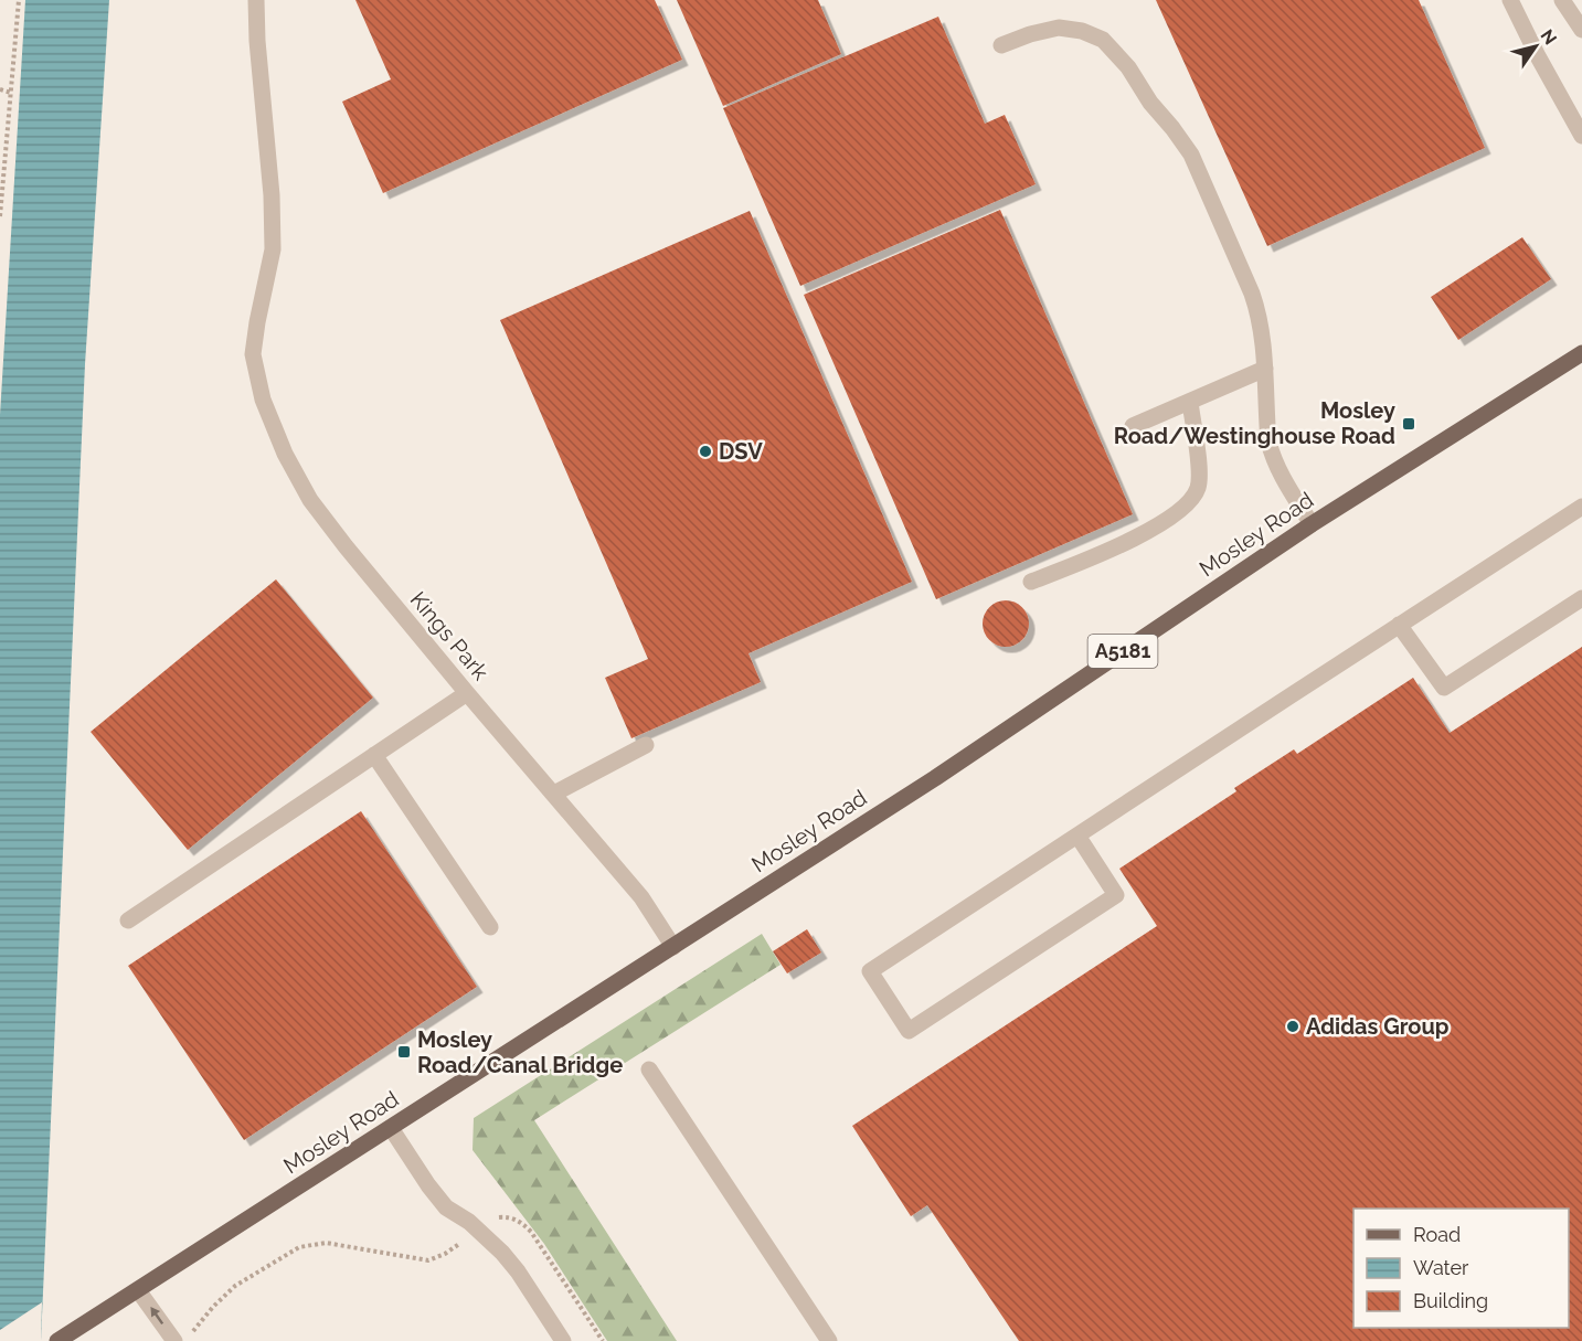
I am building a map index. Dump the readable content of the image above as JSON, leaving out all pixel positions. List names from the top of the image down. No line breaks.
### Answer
{"streets":{"main road":["Mosley Road","A5181"],"street":["Kings Park"]},"crossings":[["Mosley Road","Kings Park"]],"places":{"transit":["Mosley Road/Westinghouse Road","Mosley Road/Canal Bridge"],"other":["DSV","Adidas Group"]},"legend":["Road","Water","Building"],"north":"top right"}
